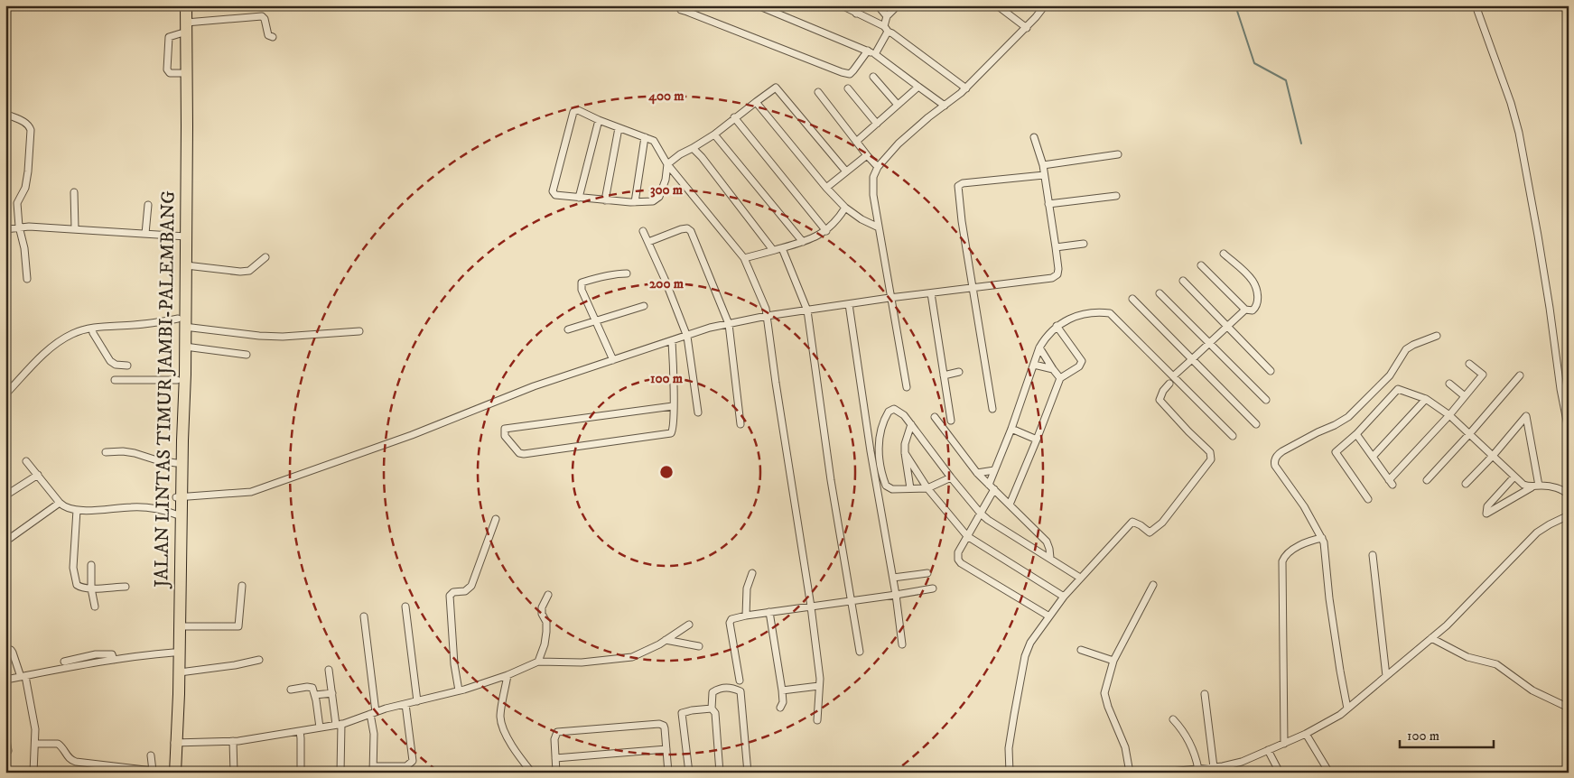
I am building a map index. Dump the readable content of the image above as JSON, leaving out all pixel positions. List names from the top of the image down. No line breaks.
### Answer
{"streets":{"highway":["JALAN LINTAS TIMUR JAMBI-PALEMBANG"]},"scale_bar":"100 m","rings":["400 m","300 m","200 m","100 m"]}
